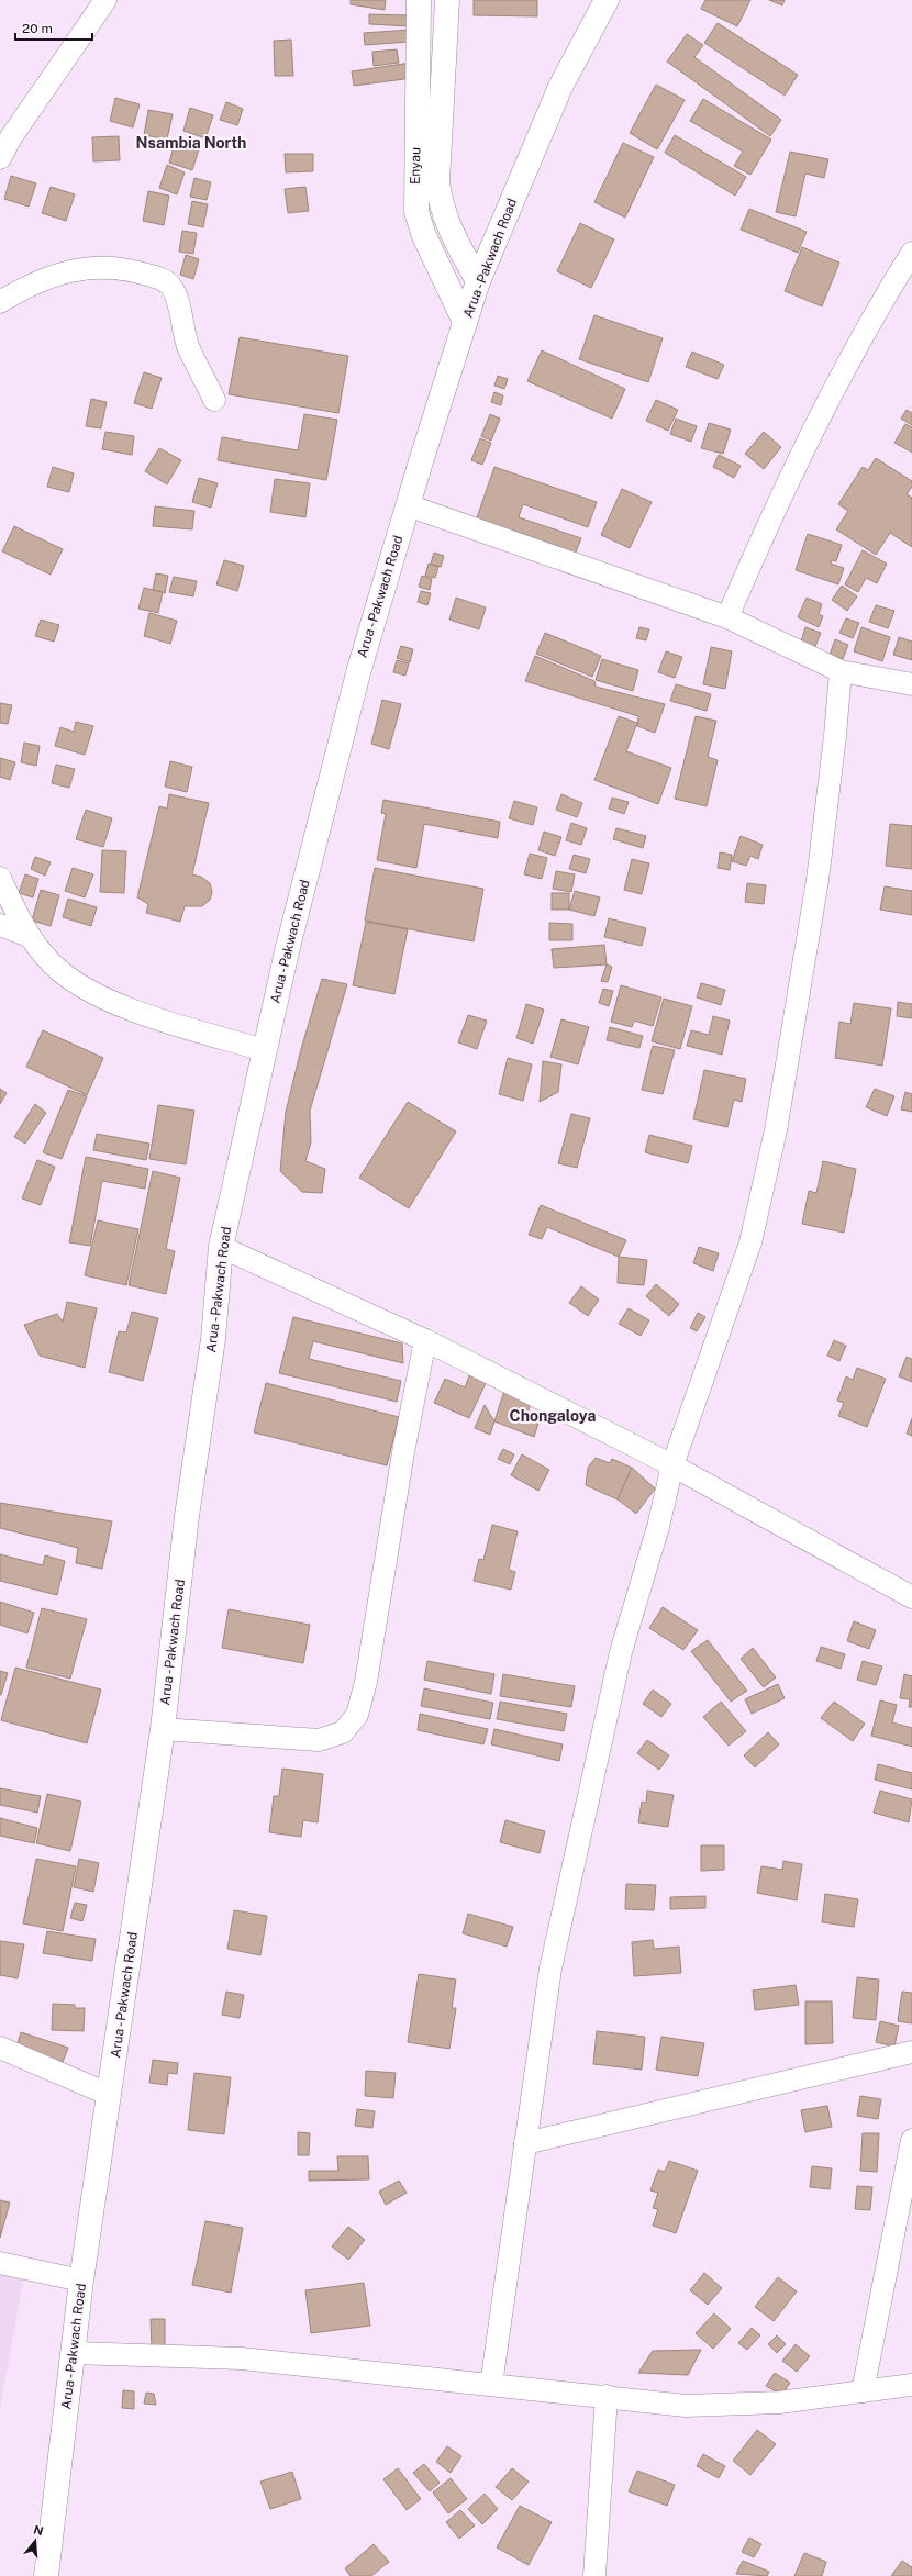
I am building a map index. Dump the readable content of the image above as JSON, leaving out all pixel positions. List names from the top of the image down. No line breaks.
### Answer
{"streets":{"main road":["Enyau","Arua - Pakwach Road"]},"crossings":[["Enyau","Arua - Pakwach Road"]],"districts":["Nsambia North","Chongaloya"],"scale_bar":"20 m","north":"top"}
